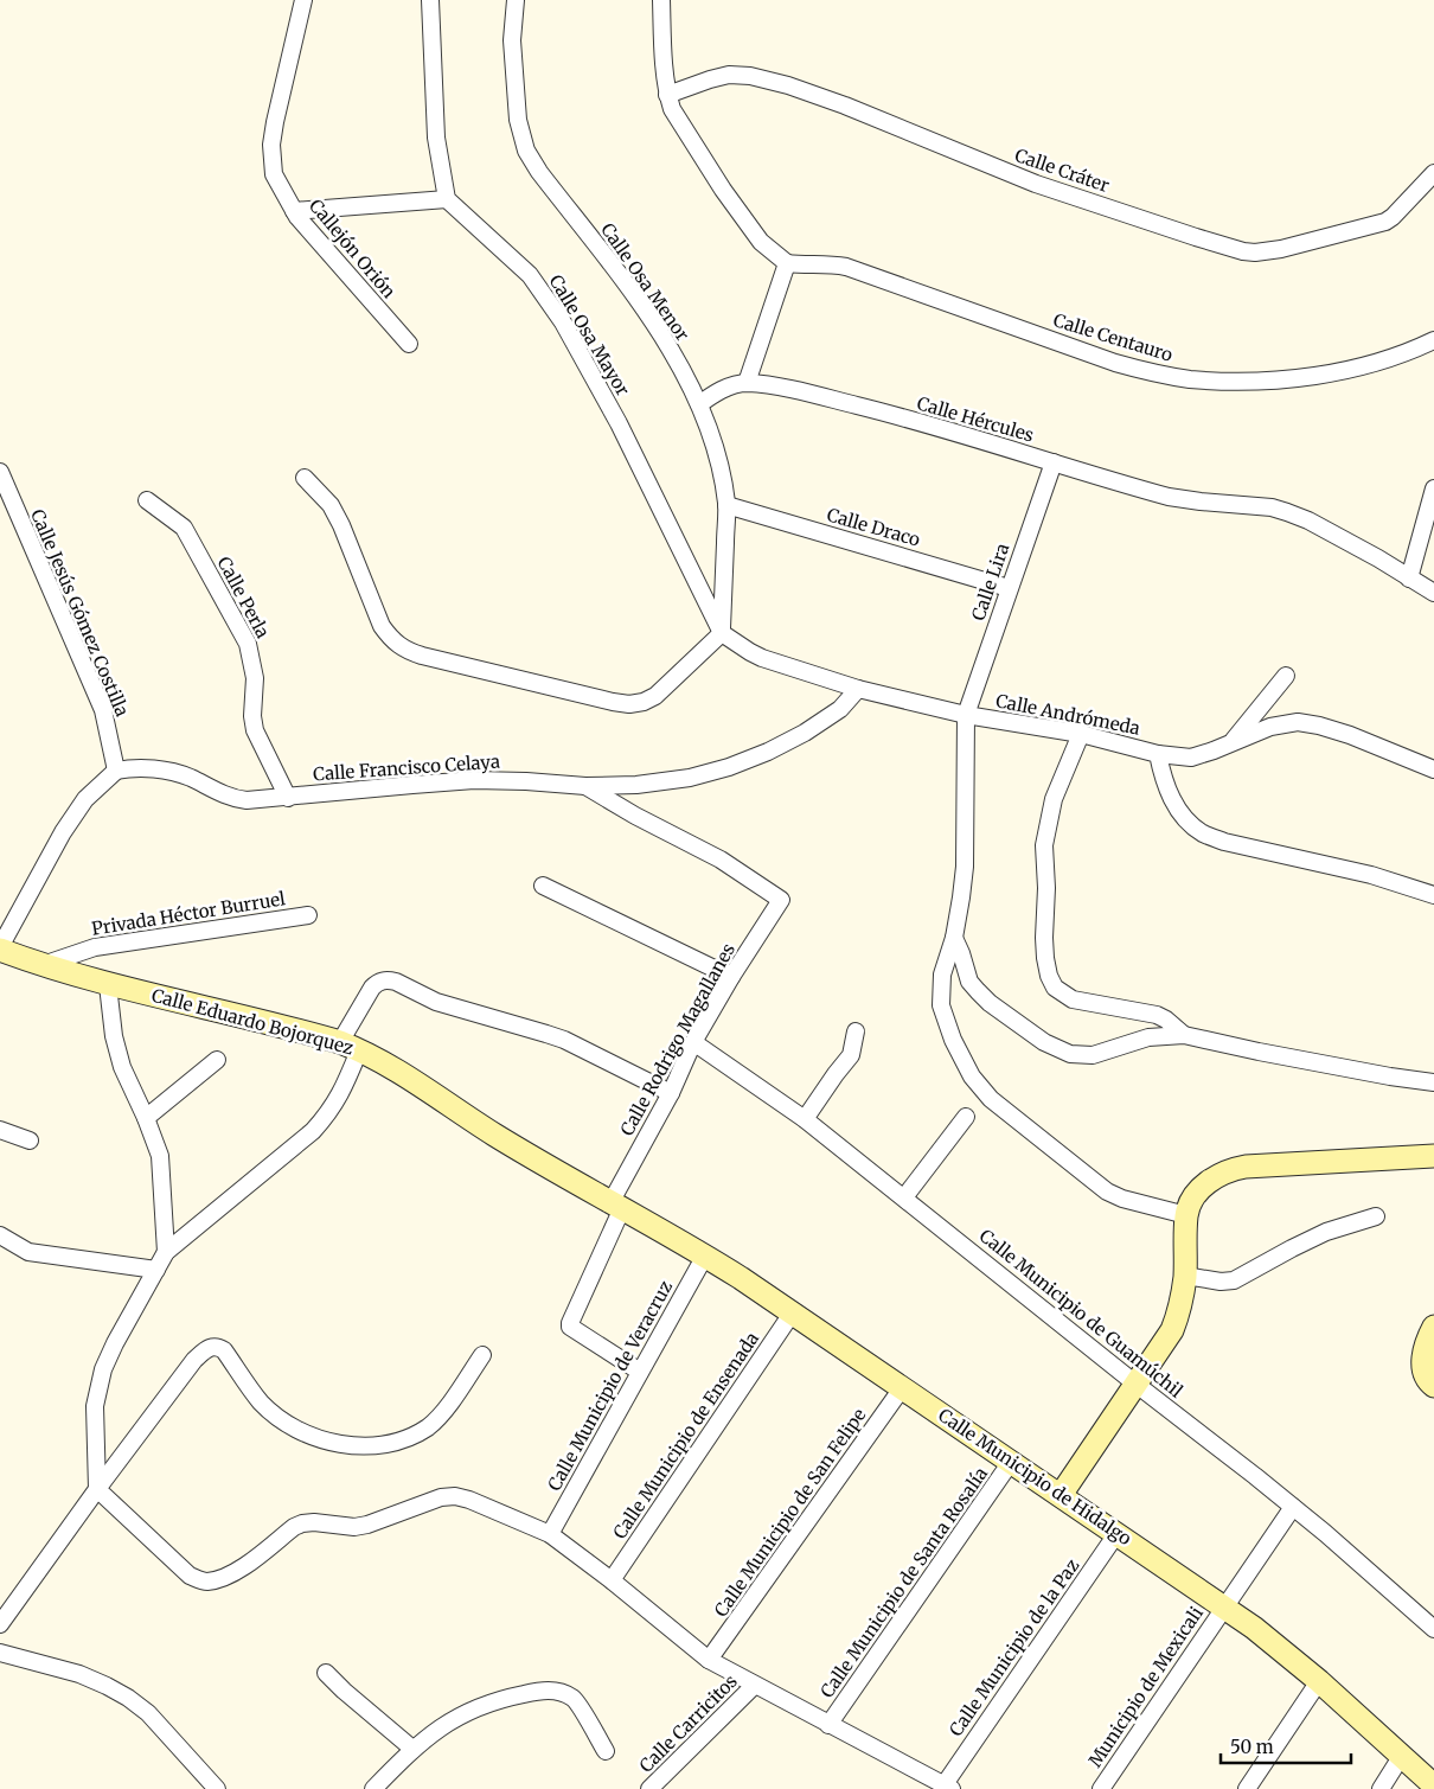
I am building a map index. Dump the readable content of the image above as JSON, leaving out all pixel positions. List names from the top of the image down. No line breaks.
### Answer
{"streets":{"street":["Calle Cráter","Callejón Orión","Calle Osa Menor","Calle Osa Mayor","Calle Centauro","Calle Hércules","Calle Draco","Calle Lira","Calle Perla","Calle Jesús Gómez Costilla","Calle Andrómeda","Calle Francisco Celaya","Privada Héctor Burruel","Calle Eduardo Bojorquez","Calle Rodrigo Magallanes","Calle Municipio de Guamúchil","Calle Municipio de Veracruz","Calle Municipio de Ensenada","Calle Municipio de Hidalgo","Calle Municipio de San Felipe","Calle Municipio de Santa Rosalía","Calle Municipio de la Paz","Municipio de Mexicali","Calle Carricitos"]},"crossings":[["Calle Osa Menor","Calle Osa Mayor"],["Calle Osa Menor","Calle Hércules"],["Calle Osa Menor","Calle Draco"],["Calle Osa Menor","Calle Andrómeda"],["Calle Osa Mayor","Calle Andrómeda"],["Calle Hércules","Calle Lira"],["Calle Draco","Calle Lira"],["Calle Lira","Calle Andrómeda"],["Calle Perla","Calle Francisco Celaya"],["Calle Jesús Gómez Costilla","Calle Francisco Celaya"],["Calle Andrómeda","Calle Francisco Celaya"],["Calle Francisco Celaya","Calle Rodrigo Magallanes"],["Privada Héctor Burruel","Calle Eduardo Bojorquez"],["Calle Eduardo Bojorquez","Calle Rodrigo Magallanes"],["Calle Eduardo Bojorquez","Calle Municipio de Hidalgo"],["Calle Rodrigo Magallanes","Calle Municipio de Guamúchil"],["Calle Rodrigo Magallanes","Calle Municipio de Veracruz"],["Calle Rodrigo Magallanes","Calle Municipio de Hidalgo"],["Calle Municipio de Guamúchil","Municipio de Mexicali"],["Calle Municipio de Veracruz","Calle Municipio de Hidalgo"],["Calle Municipio de Ensenada","Calle Municipio de Hidalgo"],["Calle Municipio de Hidalgo","Calle Municipio de San Felipe"],["Calle Municipio de Hidalgo","Calle Municipio de Santa Rosalía"],["Calle Municipio de Hidalgo","Calle Municipio de la Paz"],["Calle Municipio de Hidalgo","Municipio de Mexicali"]],"scale_bar":"50 m"}
